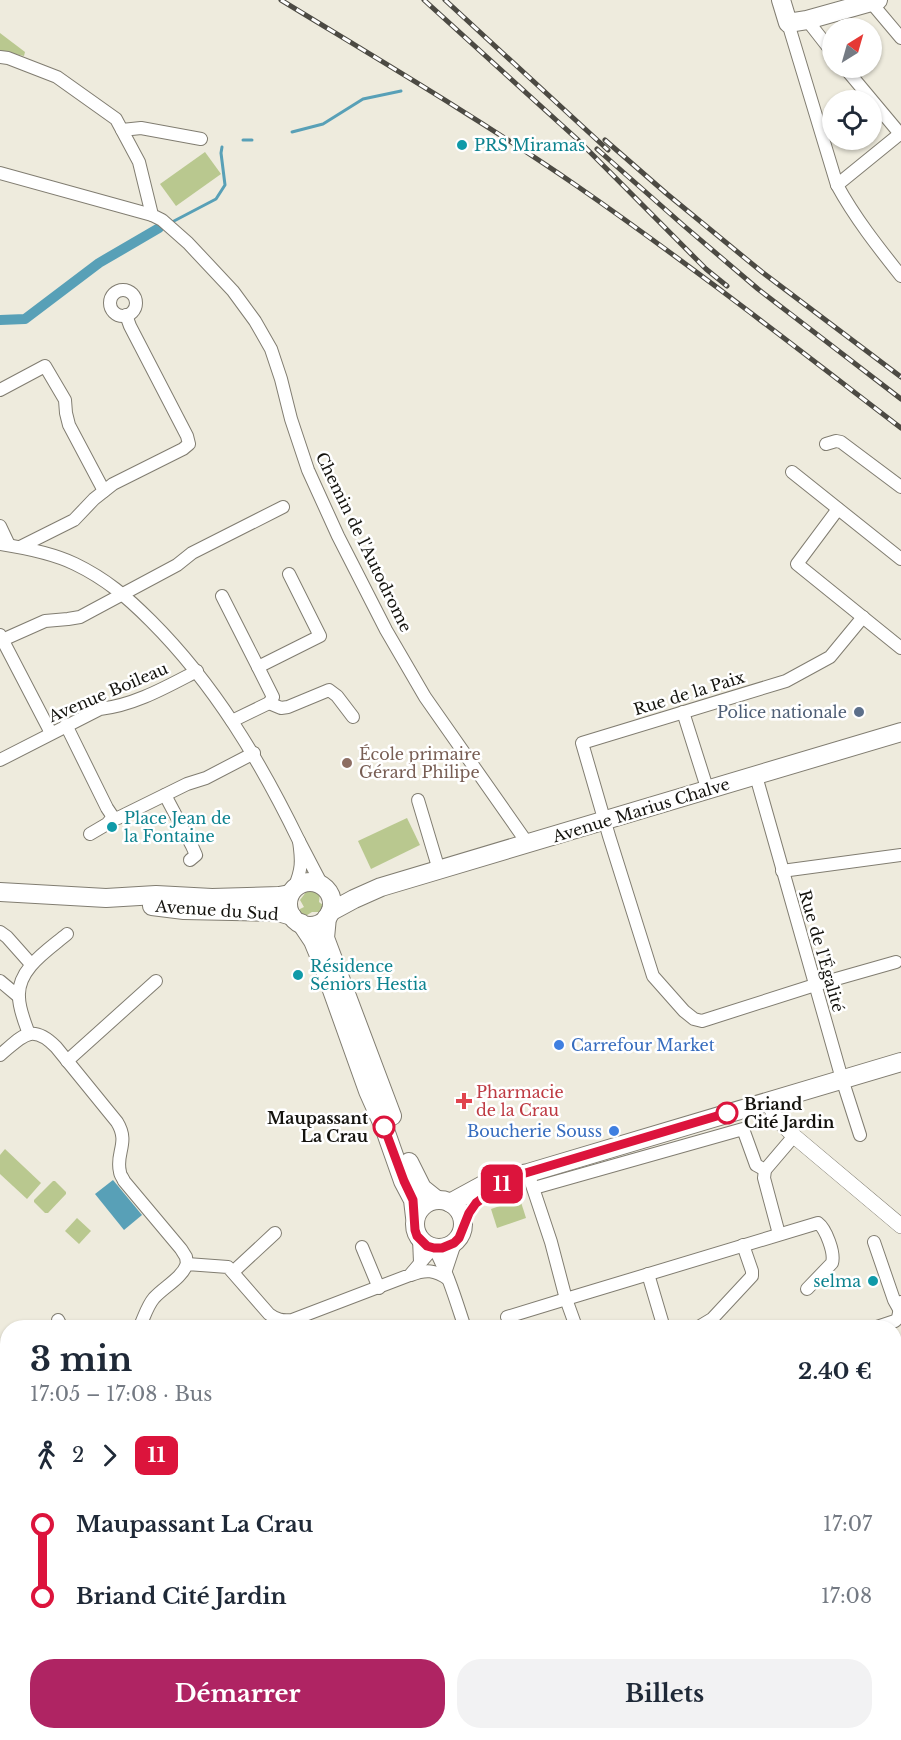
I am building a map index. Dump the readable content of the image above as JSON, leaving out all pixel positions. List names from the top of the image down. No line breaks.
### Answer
{"streets":{"main road":["Avenue Marius Chalve","Avenue du Sud"],"street":["Chemin de l'Autodrome","Avenue Boileau","Rue de la Paix","Rue de l'Égalité"]},"crossings":[["Chemin de l'Autodrome","Avenue Marius Chalve"],["Rue de la Paix","Avenue Marius Chalve"],["Avenue Marius Chalve","Avenue du Sud"],["Avenue Marius Chalve","Rue de l'Égalité"]],"places":{"other":["PRS Miramas","Police nationale","École primaire Gérard Philipe","Place Jean de la Fontaine","Résidence Séniors Hestia","Carrefour Market","Briand Cité Jardin","Maupassant La Crau","Boucherie Souss","selma"],"health":["Pharmacie de la Crau"]},"lines":["bus line 11"],"north":"top right","page":{"on_map":"11","heading":["3 min","17:05 – 17:08 · Bus","2.40 €"],"legs":["2","11"],"list":[{"name":"Maupassant La Crau","value":"17:07"},{"name":"Briand Cité Jardin","value":"17:08"}],"buttons":["Démarrer","Billets"]}}
